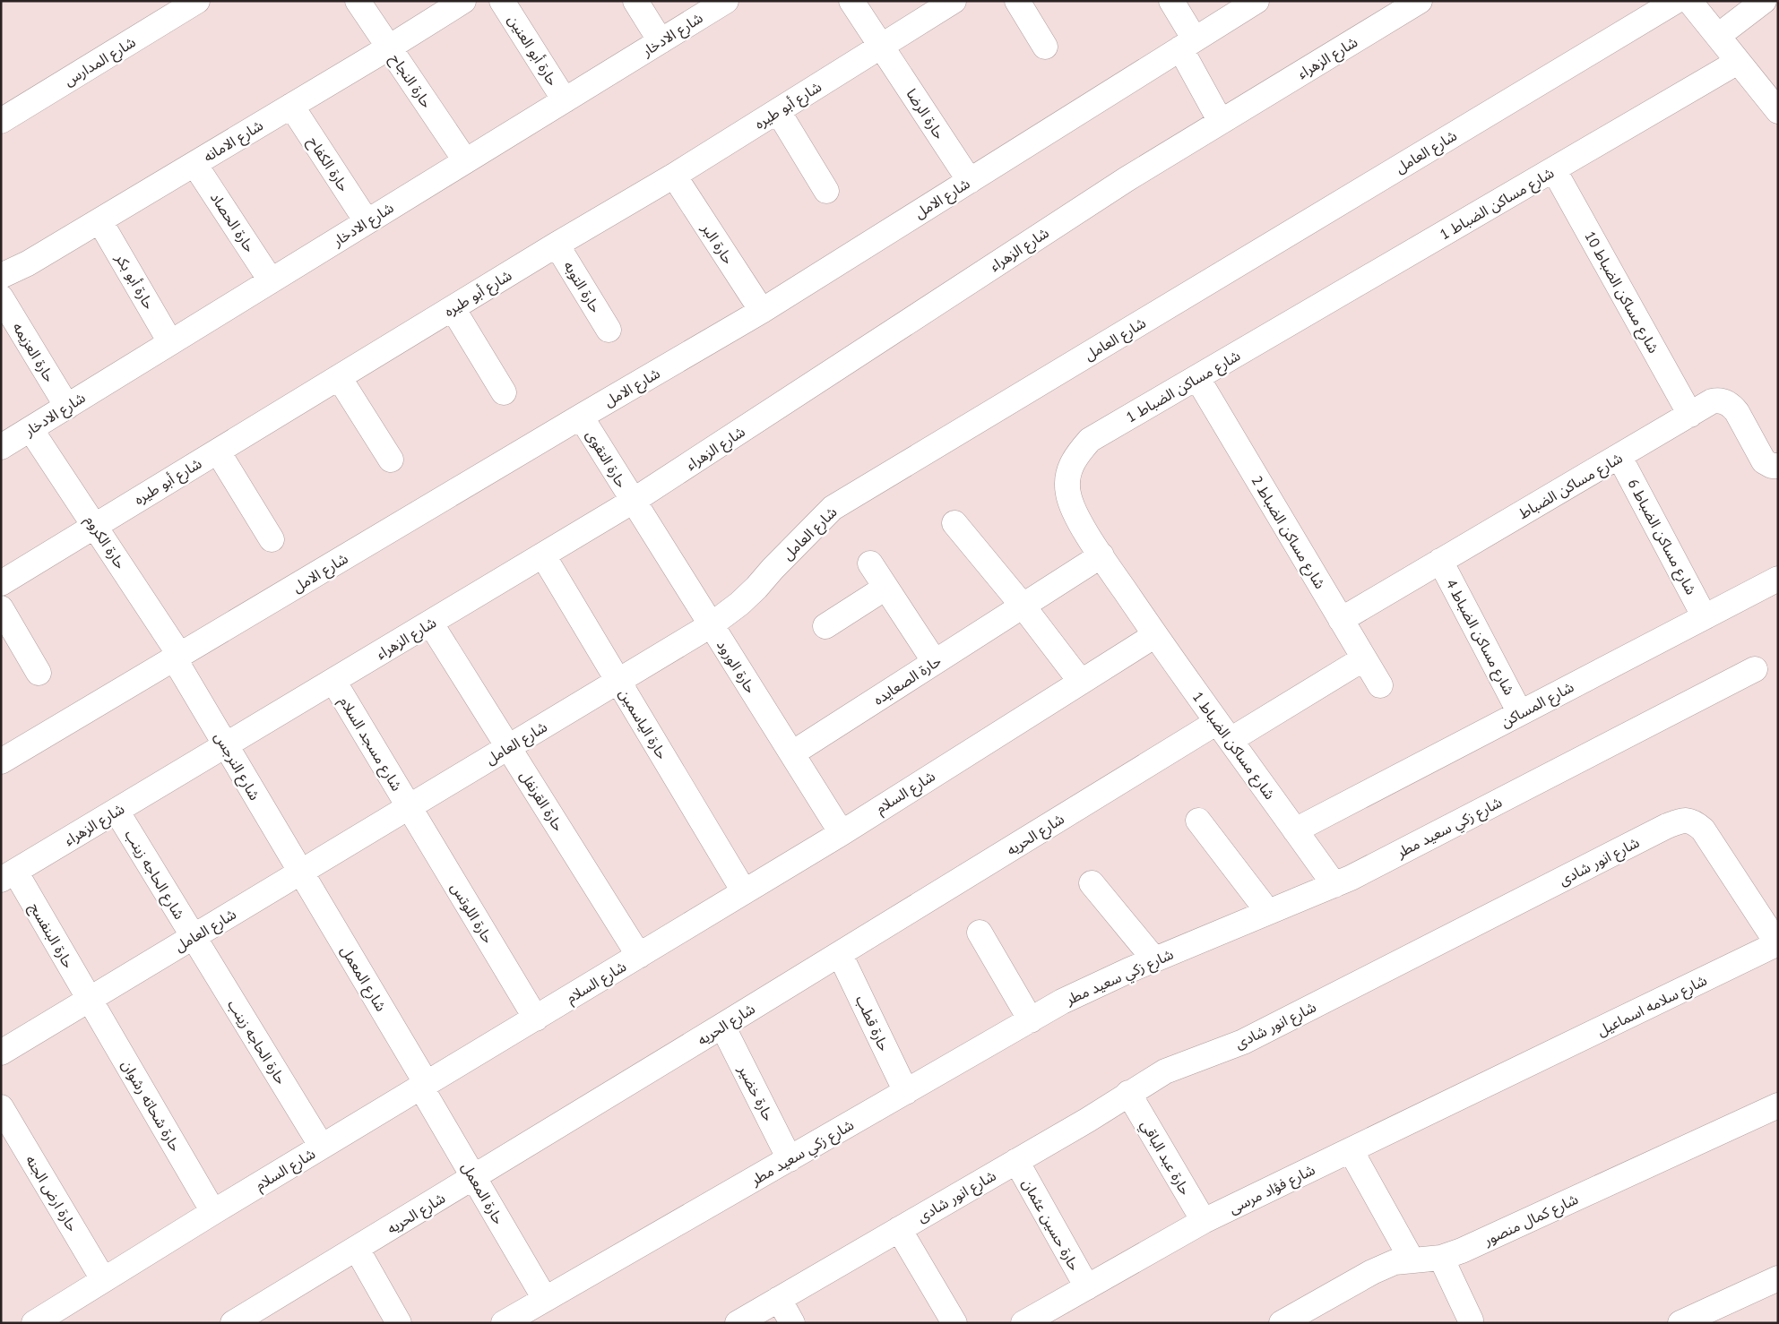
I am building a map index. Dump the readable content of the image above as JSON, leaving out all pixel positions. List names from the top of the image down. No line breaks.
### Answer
{"streets":{"street":["شارع الادخار","حارة أبو العنين","شارع الزهراء","شارع المدارس","حارة النجاح","شارع أبو طيره","حارة الرضا","شارع الامانه","شارع العامل","حارة الكفاح","شارع الامل","شارع مساكن الضباط 1","حارة الحصاد","حارة البر","حارة أبو بكر","حارة التوبه","شارع مساكن الضباط 10","حارة العزيمه","حارة التقوى","شارع مساكن الضباط","شارع مساكن الضباط 2","شارع مساكن الضباط 6","حارة الكروم","شارع مساكن الضباط 4","حارة الورود","حارة الصعايده","شارع المساكن","حارة الياسمين","شارع مسجد السلام","شارع النرجس","شارع السلام","حارة القرنفل","شارع زكي سعيد مطر","شارع الحريه","شارع انور شادى","شارع الحاجه زينب","حارة اللوتس","حارة البنفسج","شارع المعمل","شارع سلامه اسماعيل","حارة قطب","حارة الحاجه زينب","حارة خضير","حارة شحاته رشوان","حارة عبد الباقي","شارع فؤاد مرسى","حارة ارض الجنه","حارة المعمل","شارع كمال منصور","حارة حسين عثمان"]},"crossings":[["شارع الادخار","حارة أبو العنين"],["شارع الادخار","حارة النجاح"],["شارع الادخار","حارة الكفاح"],["شارع الادخار","حارة الحصاد"],["شارع الادخار","حارة أبو بكر"],["شارع الادخار","حارة العزيمه"],["شارع الادخار","حارة الكروم"],["شارع الزهراء","حارة التقوى"],["شارع الزهراء","حارة الورود"],["شارع الزهراء","حارة الياسمين"],["شارع الزهراء","شارع مسجد السلام"],["شارع الزهراء","شارع النرجس"],["شارع الزهراء","حارة القرنفل"],["شارع الزهراء","شارع الحاجه زينب"],["شارع الزهراء","حارة البنفسج"],["حارة النجاح","شارع الامانه"],["شارع أبو طيره","حارة الرضا"],["شارع أبو طيره","حارة البر"],["شارع أبو طيره","حارة التوبه"],["شارع أبو طيره","حارة الكروم"],["حارة الرضا","شارع الامل"],["شارع الامانه","حارة الكفاح"],["شارع الامانه","حارة الحصاد"],["شارع الامانه","حارة أبو بكر"],["شارع العامل","حارة الورود"],["شارع العامل","حارة الياسمين"],["شارع العامل","شارع مسجد السلام"],["شارع العامل","شارع النرجس"],["شارع العامل","حارة القرنفل"],["شارع العامل","شارع الحاجه زينب"],["شارع العامل","حارة اللوتس"],["شارع العامل","حارة البنفسج"],["شارع العامل","شارع المعمل"],["شارع العامل","حارة الحاجه زينب"],["شارع العامل","حارة شحاته رشوان"],["شارع الامل","حارة البر"],["شارع الامل","حارة التقوى"],["شارع الامل","حارة الكروم"],["شارع الامل","شارع النرجس"],["شارع مساكن الضباط 1","شارع مساكن الضباط 10"],["شارع مساكن الضباط 1","شارع مساكن الضباط 2"],["شارع مساكن الضباط 1","حارة الصعايده"],["شارع مساكن الضباط 1","شارع المساكن"],["شارع مساكن الضباط 1","شارع السلام"],["شارع مساكن الضباط 1","شارع زكي سعيد مطر"],["شارع مساكن الضباط 1","شارع الحريه"],["شارع مساكن الضباط 10","شارع مساكن الضباط"],["حارة التقوى","حارة الورود"],["شارع مساكن الضباط","شارع مساكن الضباط 2"],["شارع مساكن الضباط","شارع مساكن الضباط 6"],["شارع مساكن الضباط","شارع مساكن الضباط 4"],["شارع مساكن الضباط 2","شارع الحريه"],["شارع مساكن الضباط 6","شارع المساكن"],["حارة الكروم","شارع النرجس"],["شارع مساكن الضباط 4","شارع المساكن"],["حارة الورود","حارة الصعايده"],["حارة الورود","شارع السلام"],["حارة الياسمين","شارع السلام"],["شارع مسجد السلام","حارة اللوتس"],["شارع النرجس","شارع المعمل"],["شارع السلام","حارة القرنفل"],["شارع السلام","حارة اللوتس"],["شارع السلام","شارع المعمل"],["شارع السلام","حارة الحاجه زينب"],["شارع السلام","حارة شحاته رشوان"],["شارع السلام","حارة ارض الجنه"],["شارع السلام","حارة المعمل"],["شارع زكي سعيد مطر","حارة قطب"],["شارع زكي سعيد مطر","حارة خضير"],["شارع زكي سعيد مطر","حارة المعمل"],["شارع الحريه","حارة قطب"],["شارع الحريه","حارة خضير"],["شارع الحريه","حارة المعمل"],["شارع انور شادى","شارع سلامه اسماعيل"],["شارع انور شادى","حارة عبد الباقي"],["شارع انور شادى","حارة حسين عثمان"],["شارع الحاجه زينب","حارة الحاجه زينب"],["حارة البنفسج","حارة شحاته رشوان"],["شارع المعمل","حارة المعمل"],["شارع سلامه اسماعيل","شارع فؤاد مرسى"],["حارة عبد الباقي","شارع فؤاد مرسى"],["شارع فؤاد مرسى","حارة حسين عثمان"]]}
